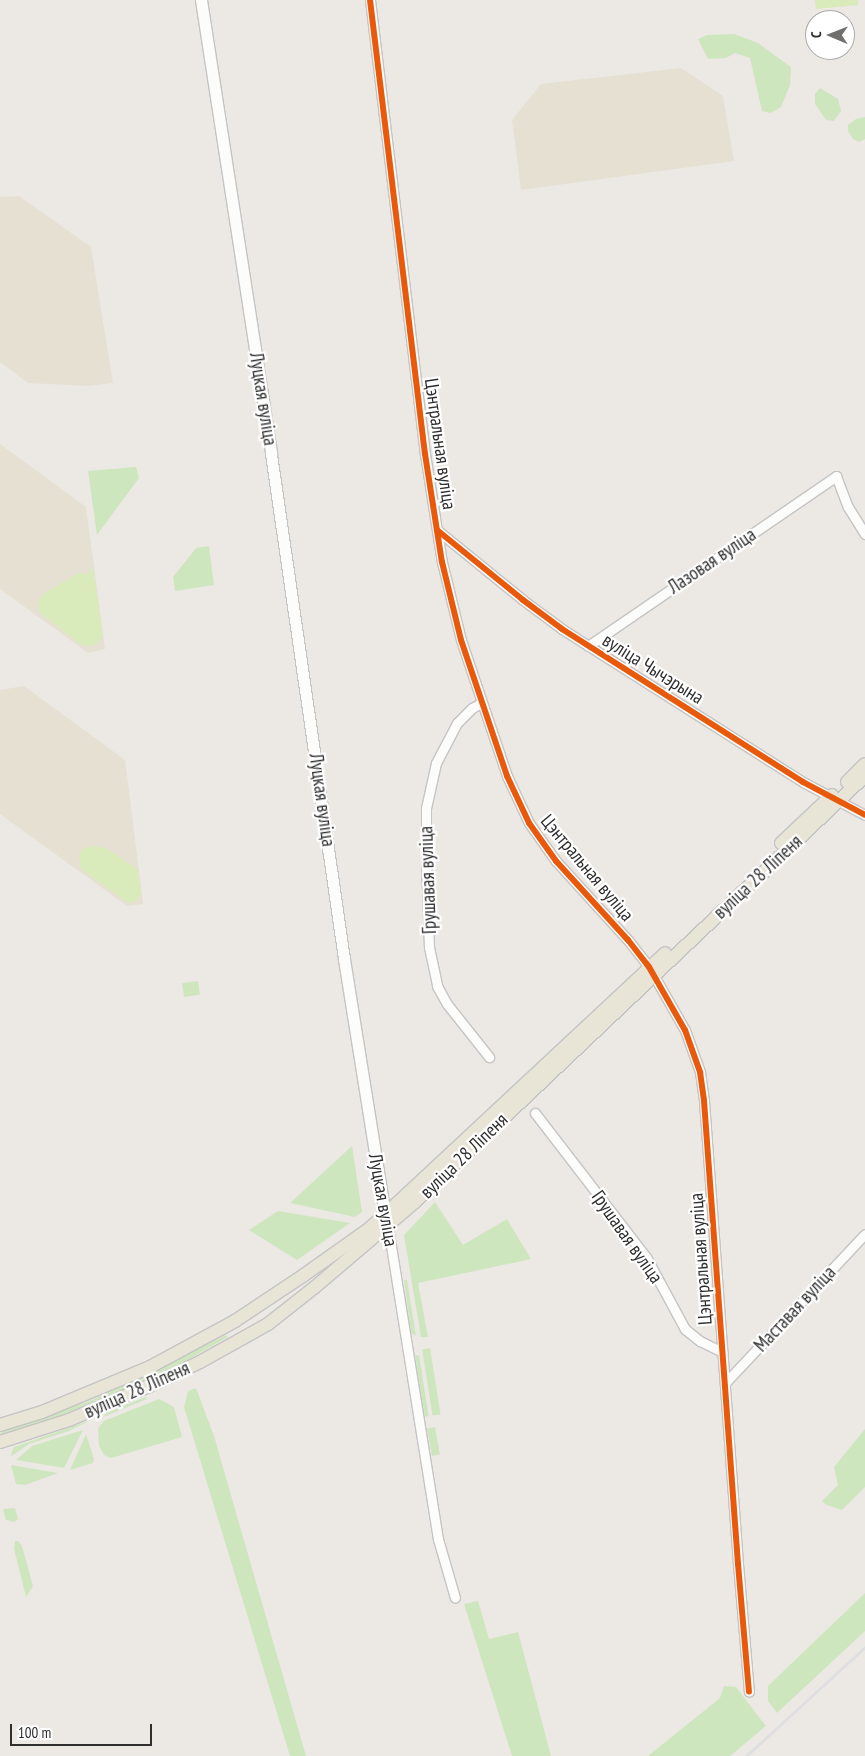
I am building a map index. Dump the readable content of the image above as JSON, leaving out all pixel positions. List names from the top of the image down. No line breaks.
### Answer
{"streets":{"main road":["Луцкая вуліца","вуліца 28 Ліпеня"],"street":["Цэнтральная вуліца","Лазовая вуліца","вуліца Чычэрына","Грушавая вуліца","Маставая вуліца"]},"crossings":[["Луцкая вуліца","вуліца 28 Ліпеня"],["Цэнтральная вуліца","вуліца Чычэрына"],["Цэнтральная вуліца","вуліца 28 Ліпеня"],["Цэнтральная вуліца","Грушавая вуліца"],["Цэнтральная вуліца","Маставая вуліца"],["Лазовая вуліца","вуліца Чычэрына"],["вуліца Чычэрына","вуліца 28 Ліпеня"]],"scale_bar":"100 m","north":"left"}
